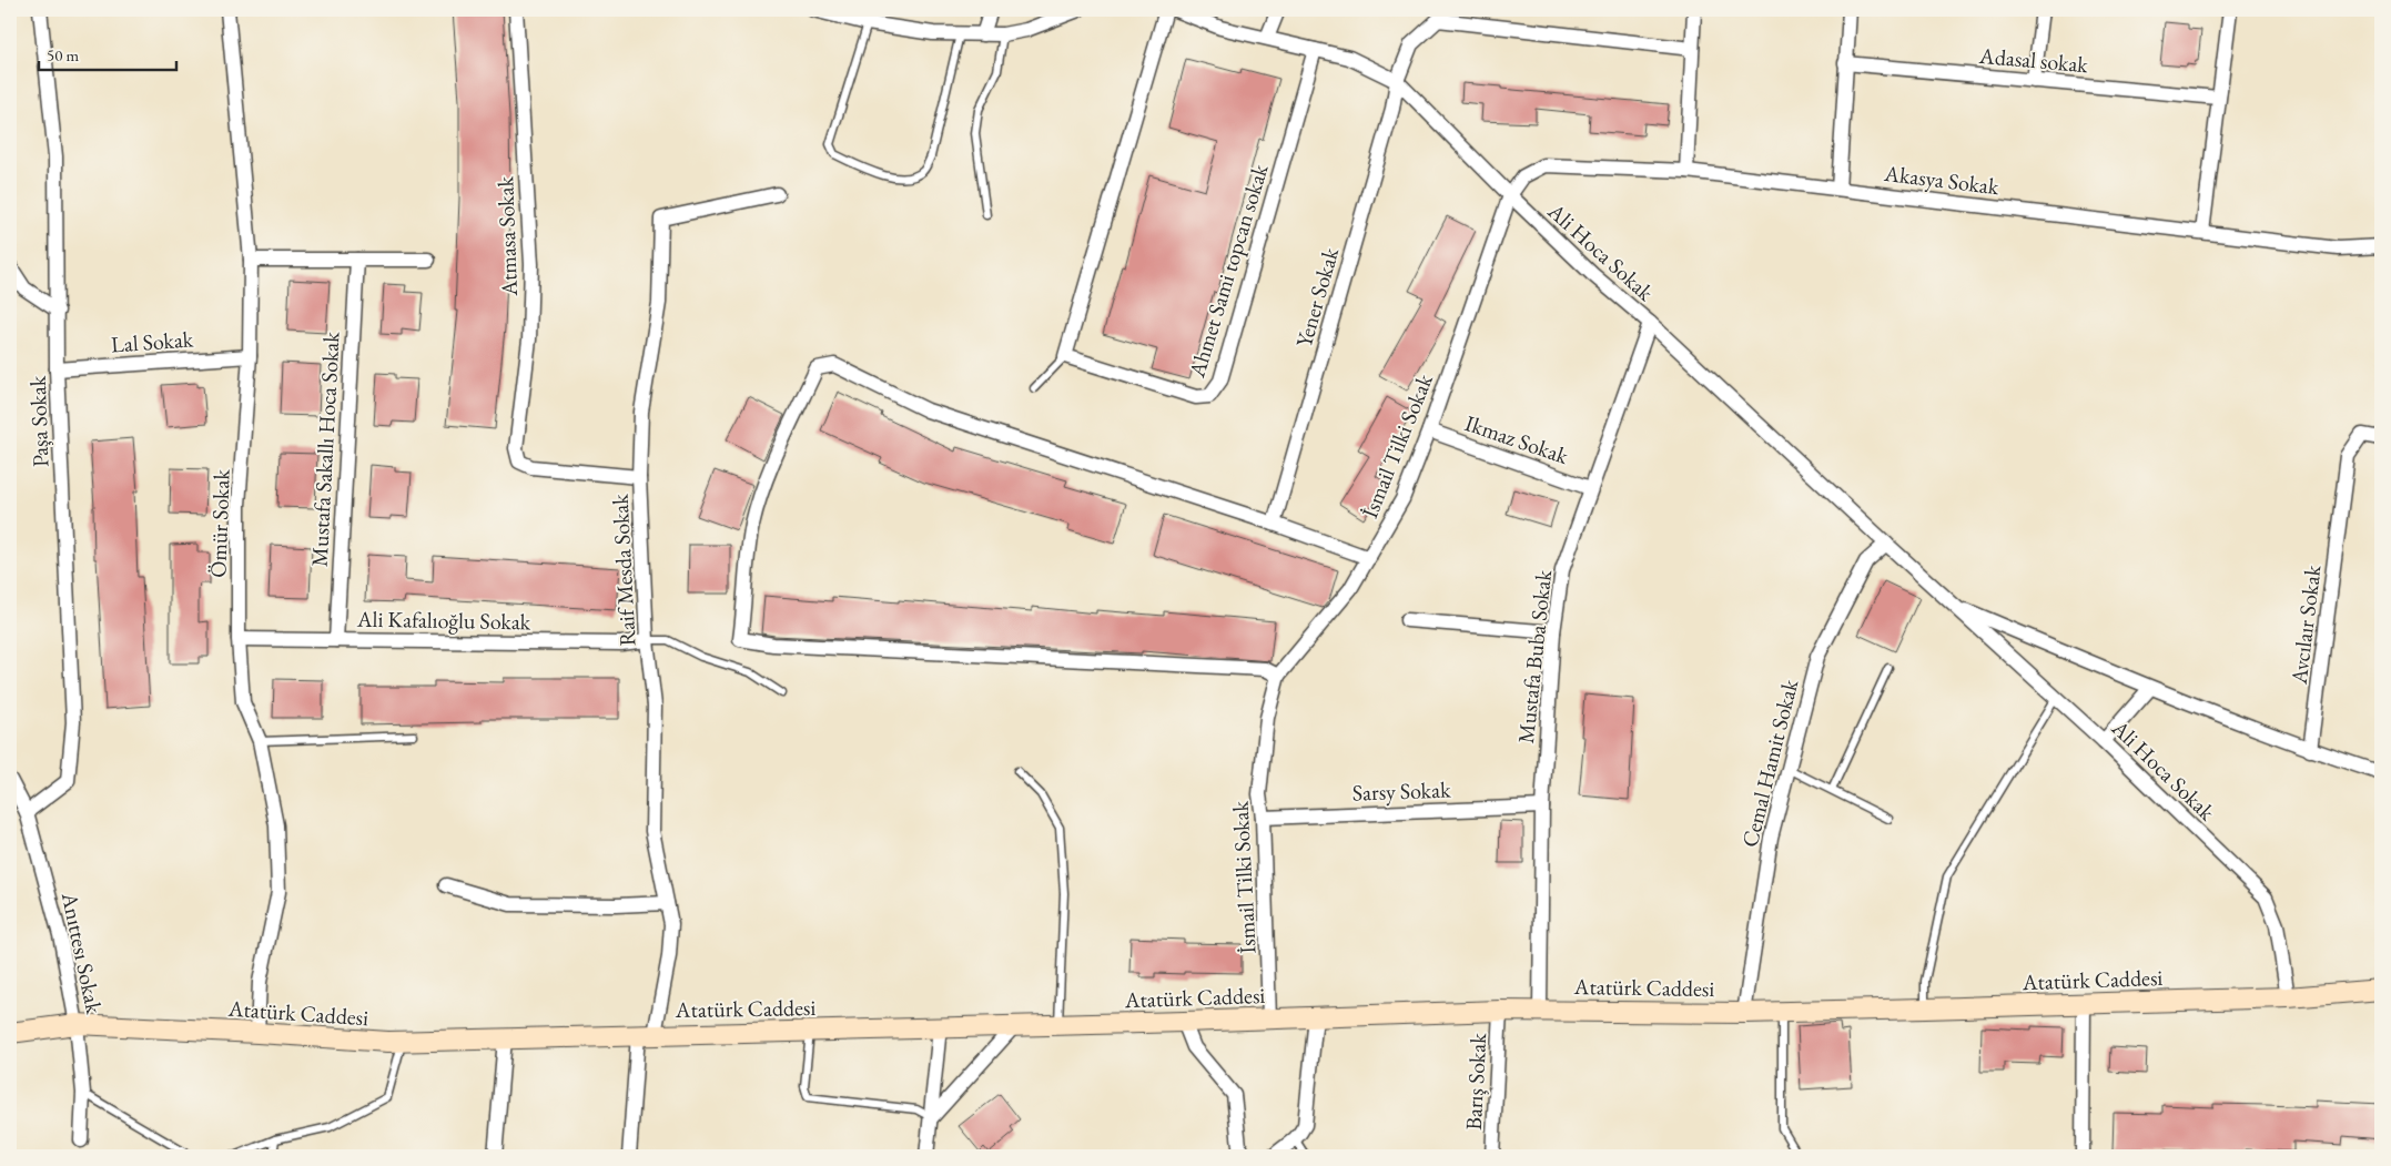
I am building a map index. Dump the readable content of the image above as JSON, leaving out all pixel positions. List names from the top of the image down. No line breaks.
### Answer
{"streets":{"street":["Adasal sokak","Akasya Sokak","Atmasa Sokak","Ali Hoca Sokak","Ahmet Sami topcan sokak","Yener Sokak","Lal Sokak","Paşa Sokak","Ikmaz Sokak","İsmail Tilki Sokak","Mustafa Sakallı Hoca Sokak","Ömür Sokak","Raif Mesda Sokak","Ali Kafalıoğlu Sokak","Avcılaır Sokak","Mustafa Buba Sokak","Cemal Hamit Sokak","Sarsy Sokak","Anıttesı Sokak","Atatürk Caddesi","Barış Sokak"]},"crossings":[["Akasya Sokak","Ali Hoca Sokak"],["Akasya Sokak","İsmail Tilki Sokak"],["Atmasa Sokak","Raif Mesda Sokak"],["Ali Hoca Sokak","Ahmet Sami topcan sokak"],["Ali Hoca Sokak","Yener Sokak"],["Ali Hoca Sokak","İsmail Tilki Sokak"],["Ali Hoca Sokak","Avcılaır Sokak"],["Ali Hoca Sokak","Mustafa Buba Sokak"],["Ali Hoca Sokak","Cemal Hamit Sokak"],["Ali Hoca Sokak","Atatürk Caddesi"],["Lal Sokak","Paşa Sokak"],["Lal Sokak","Ömür Sokak"],["Paşa Sokak","Anıttesı Sokak"],["Ikmaz Sokak","İsmail Tilki Sokak"],["Ikmaz Sokak","Mustafa Buba Sokak"],["İsmail Tilki Sokak","Sarsy Sokak"],["İsmail Tilki Sokak","Atatürk Caddesi"],["Mustafa Sakallı Hoca Sokak","Ali Kafalıoğlu Sokak"],["Ömür Sokak","Ali Kafalıoğlu Sokak"],["Ömür Sokak","Atatürk Caddesi"],["Raif Mesda Sokak","Ali Kafalıoğlu Sokak"],["Raif Mesda Sokak","Atatürk Caddesi"],["Mustafa Buba Sokak","Sarsy Sokak"],["Mustafa Buba Sokak","Atatürk Caddesi"],["Cemal Hamit Sokak","Atatürk Caddesi"],["Anıttesı Sokak","Atatürk Caddesi"],["Atatürk Caddesi","Barış Sokak"]],"scale_bar":"50 m"}
